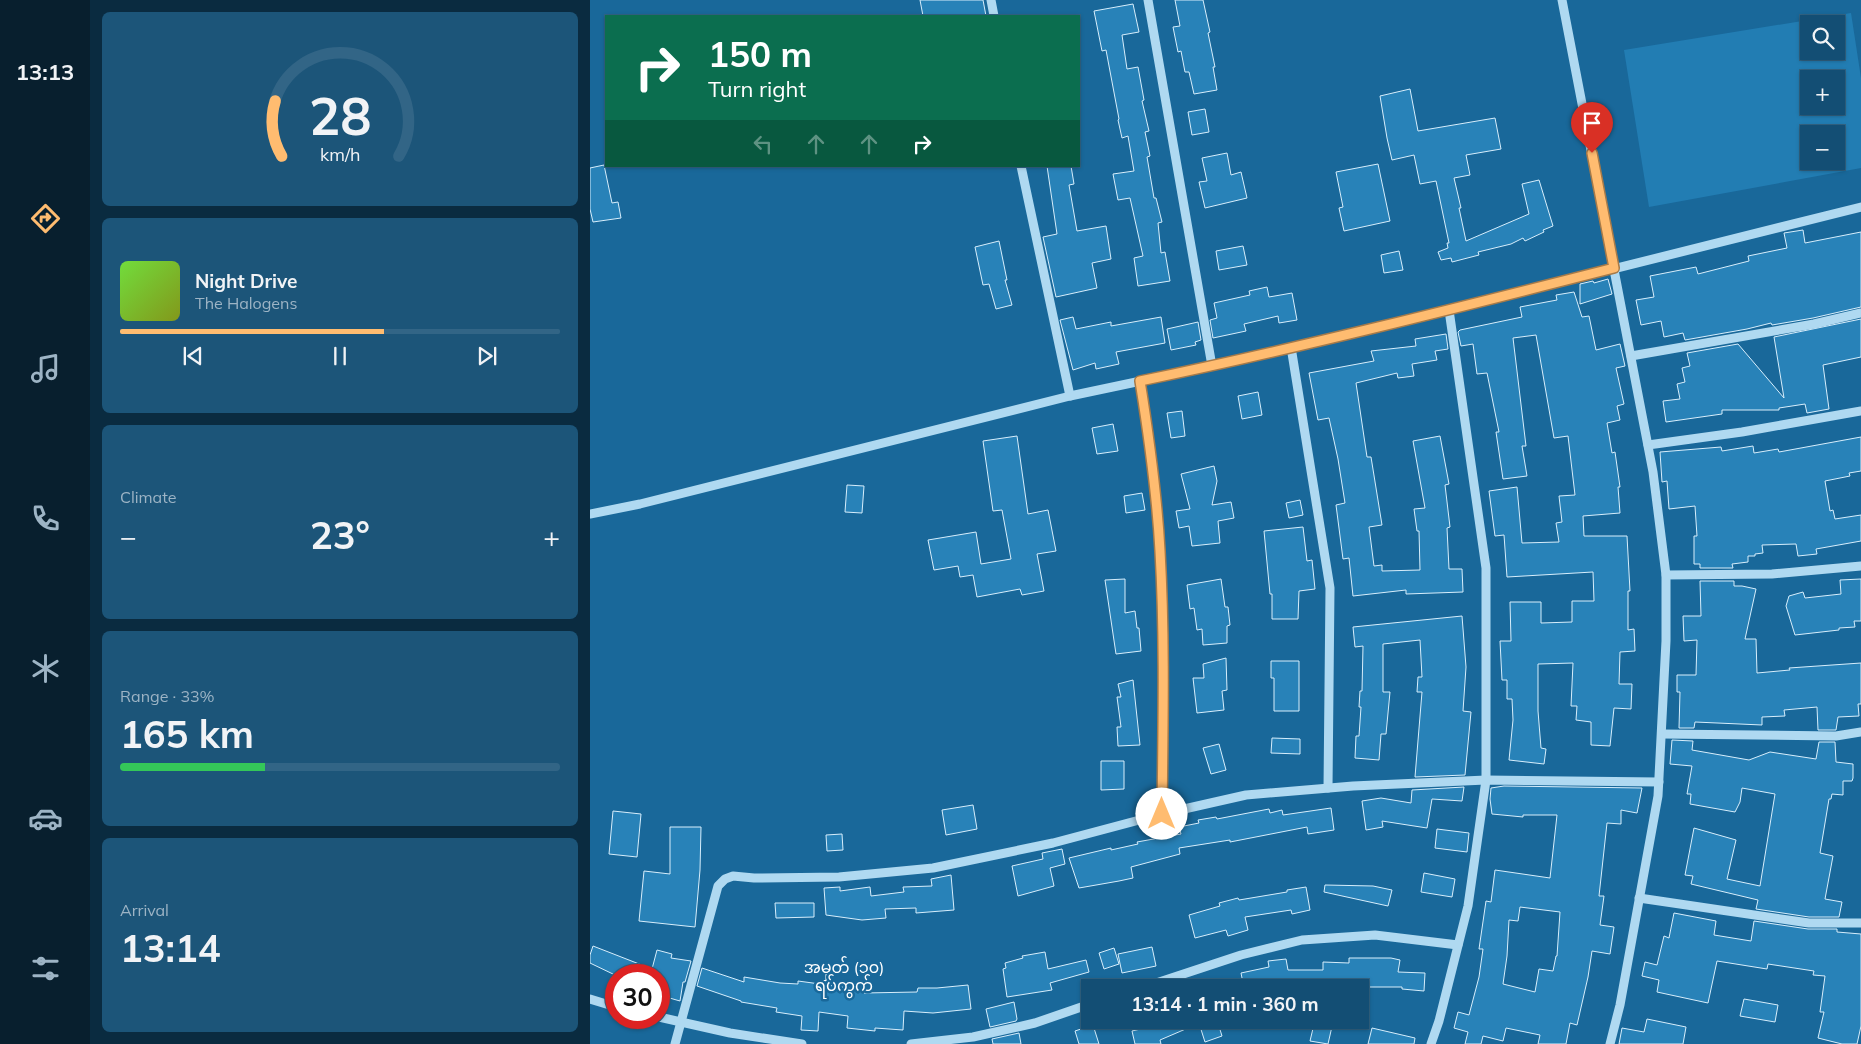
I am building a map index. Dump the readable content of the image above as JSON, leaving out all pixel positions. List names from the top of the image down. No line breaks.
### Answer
{"districts":["အမှတ် (၁၀) ရပ်ကွက်"],"page":{"tabs":"13:13","map_buttons":["+","−"],"turn":["150 m","Turn right"],"song":["Night Drive","The Halogens"],"tile":["Climate",["Range · 33%","165 km"],["Arrival","13:14"]],"heat":["−","23°","+"],"limit":"30","trip":"13:14 · 1 min · 360 m","gauge":["28","km/h"]}}
